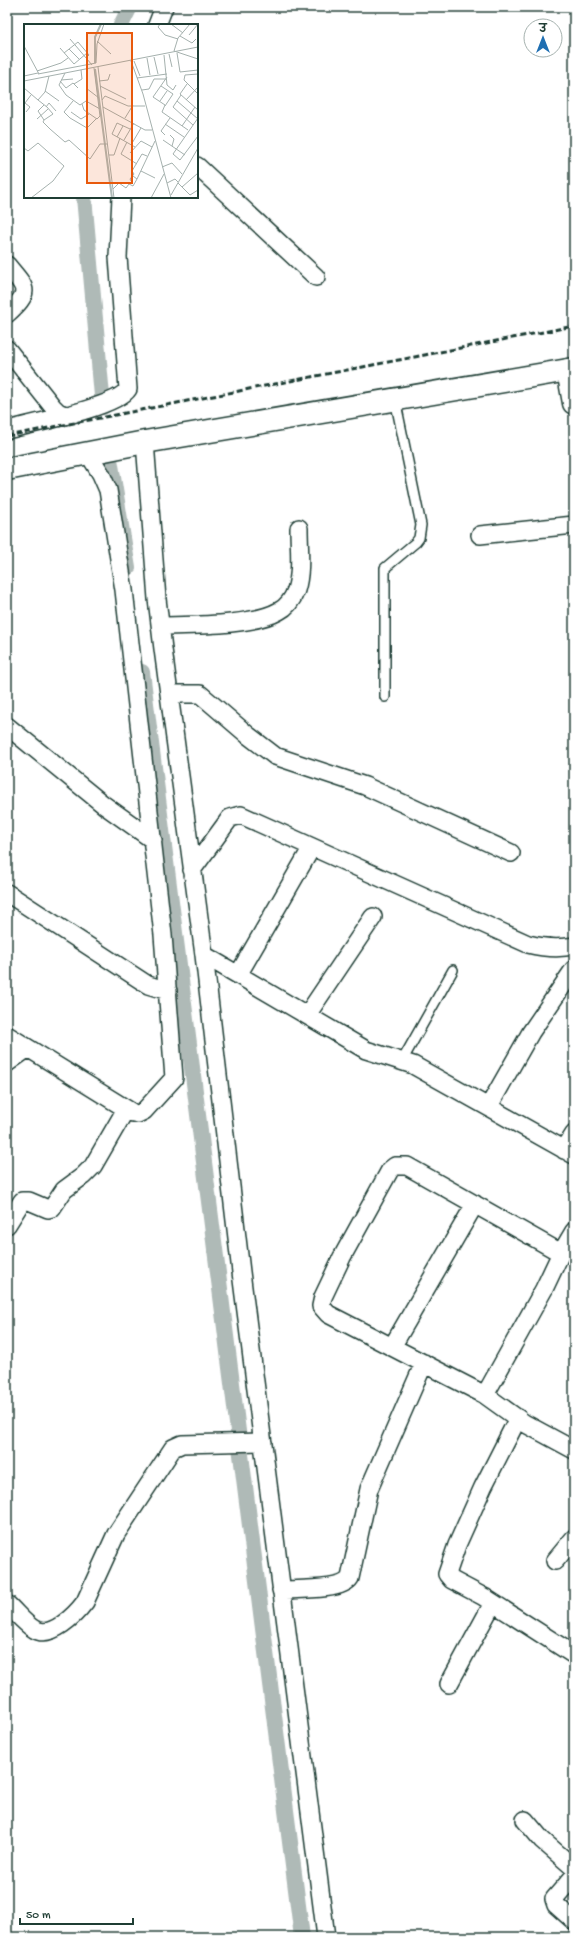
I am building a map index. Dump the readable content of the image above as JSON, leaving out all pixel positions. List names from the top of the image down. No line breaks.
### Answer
{"scale_bar":"50 m","north":"top"}
